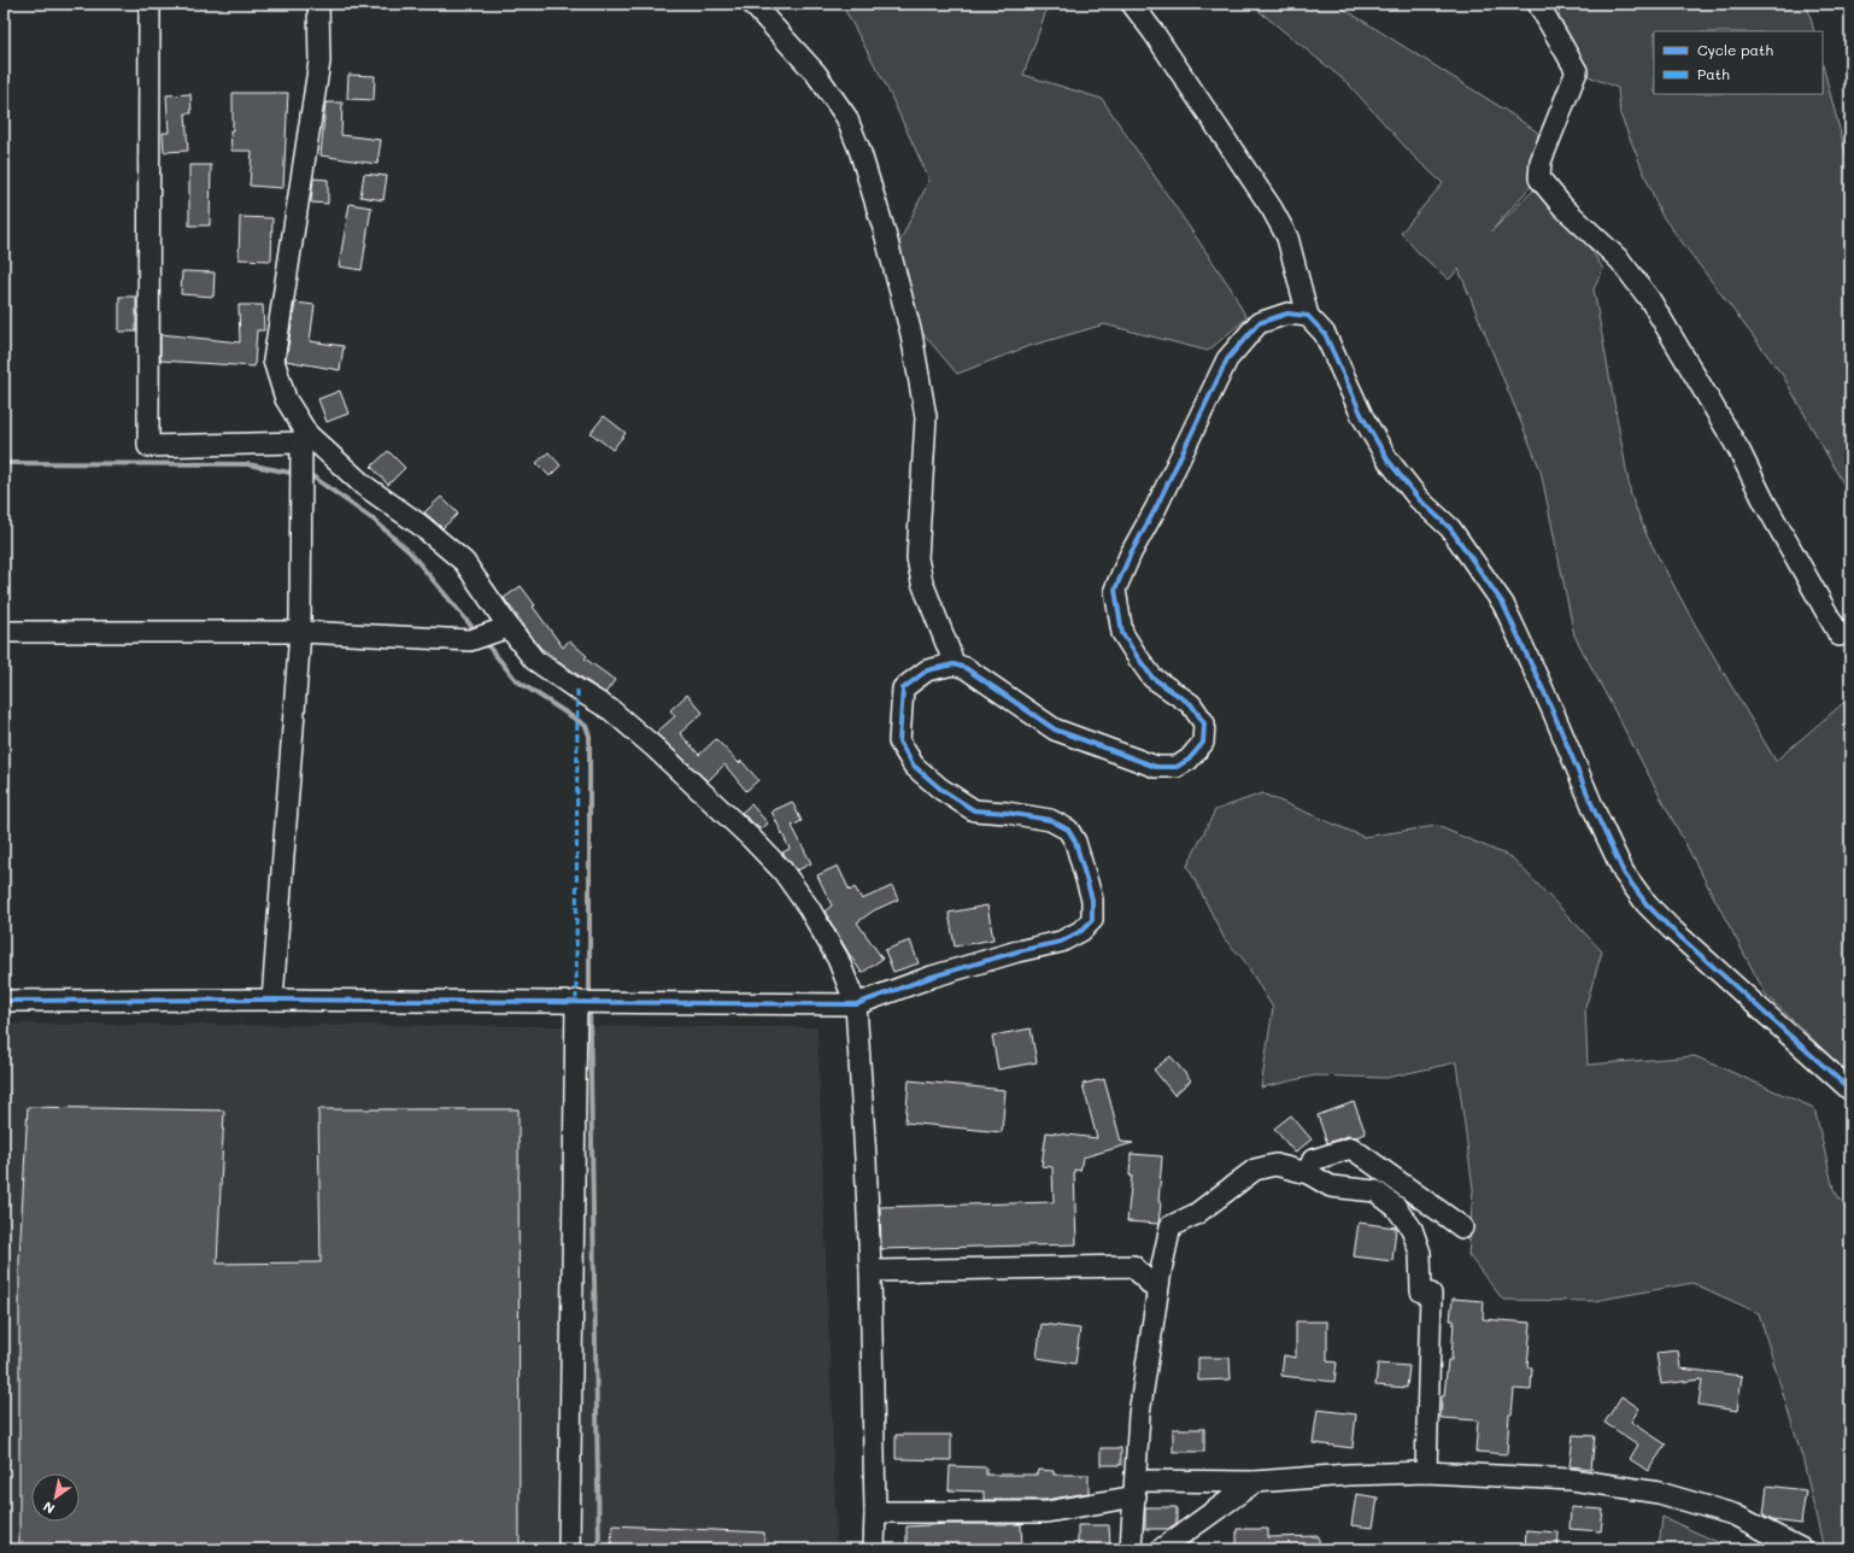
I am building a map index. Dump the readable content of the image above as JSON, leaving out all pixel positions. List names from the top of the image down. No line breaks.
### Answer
{"legend":["Cycle path","Path"],"north":"bottom left"}
